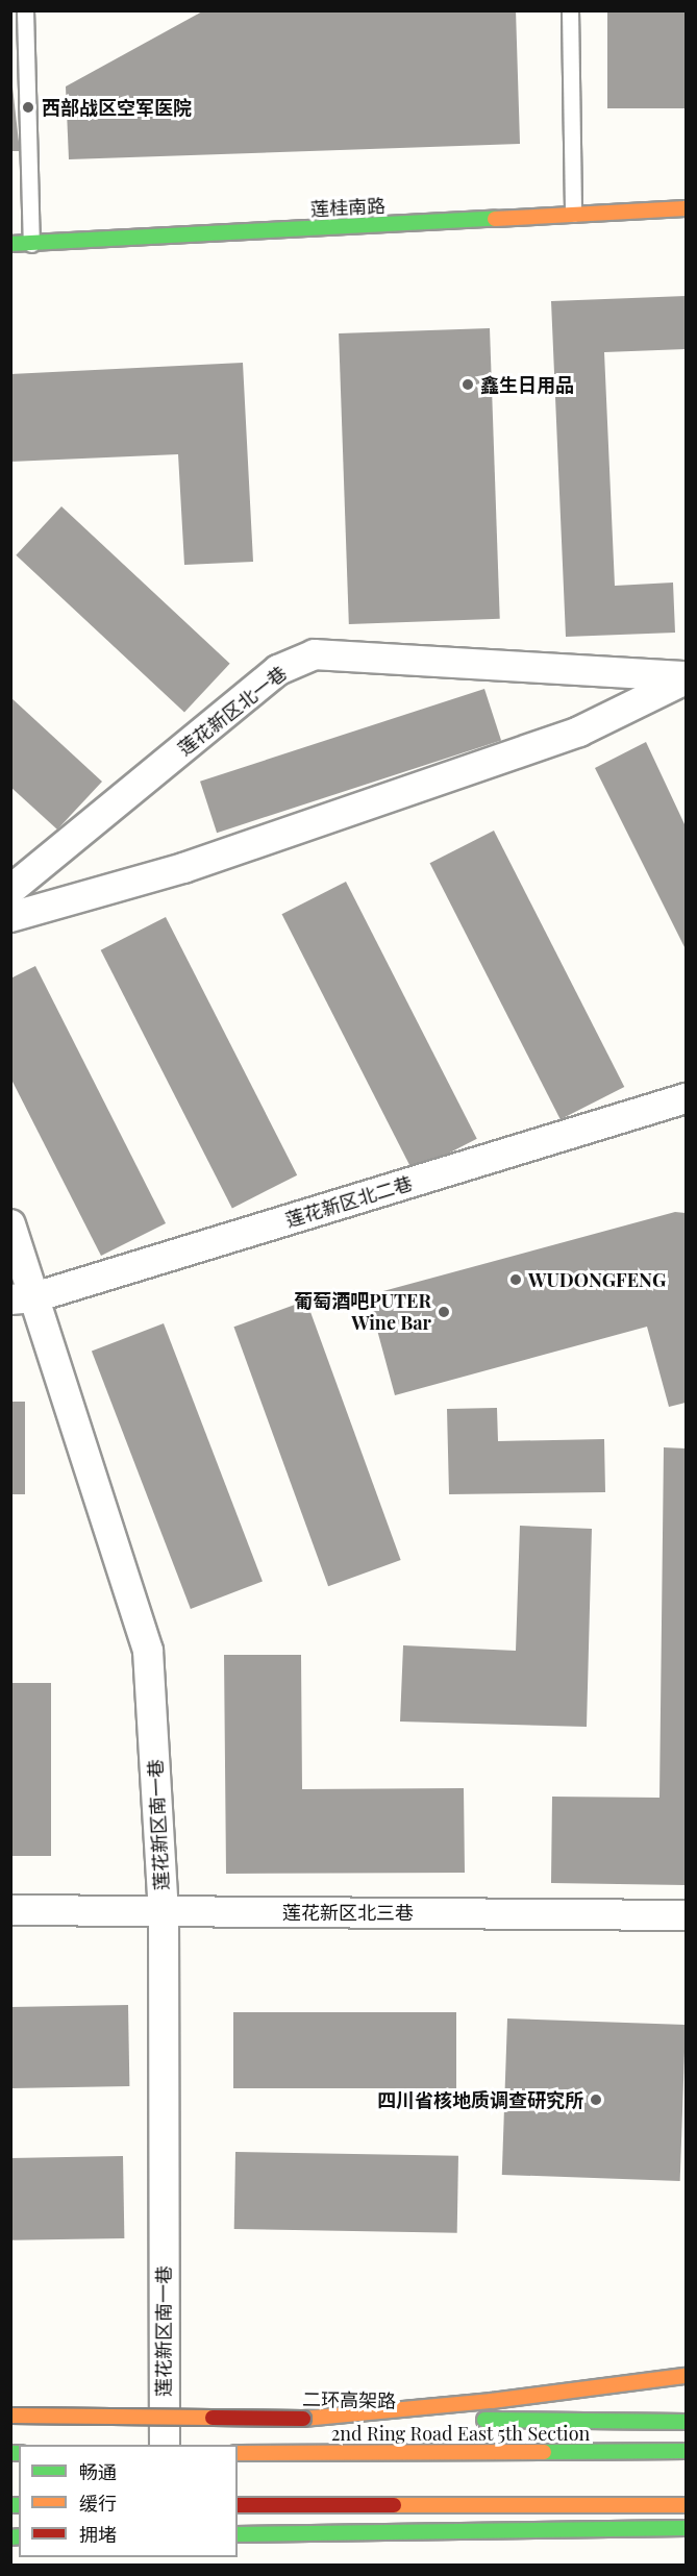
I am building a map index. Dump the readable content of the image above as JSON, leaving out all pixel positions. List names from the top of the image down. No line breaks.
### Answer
{"streets":{"main road":["莲桂南路","二环高架路","2nd Ring Road East 5th Section"],"street":["莲花新区北一巷","莲花新区北二巷","莲花新区南一巷","莲花新区北三巷"]},"crossings":[["莲花新区北二巷","莲花新区南一巷"],["莲花新区南一巷","莲花新区北三巷"]],"places":["西部战区空军医院","鑫生日用品","WUDONGFENG","葡萄酒吧PUTER Wine Bar","四川省核地质调查研究所"],"legend":["畅通","缓行","拥堵"]}
